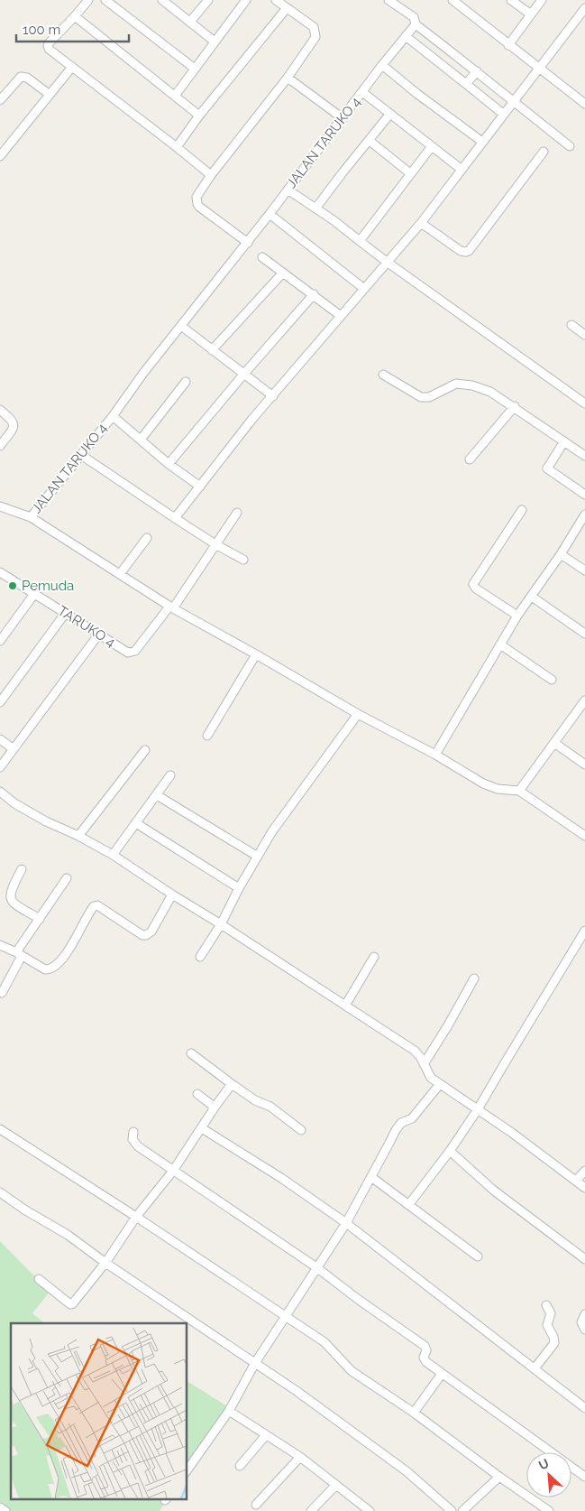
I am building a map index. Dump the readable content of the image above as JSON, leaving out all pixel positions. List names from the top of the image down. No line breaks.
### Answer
{"streets":{"street":["JALAN TARUKO 4","TARUKO 4"]},"places":["Pemuda"],"scale_bar":"100 m","north":"top left"}
